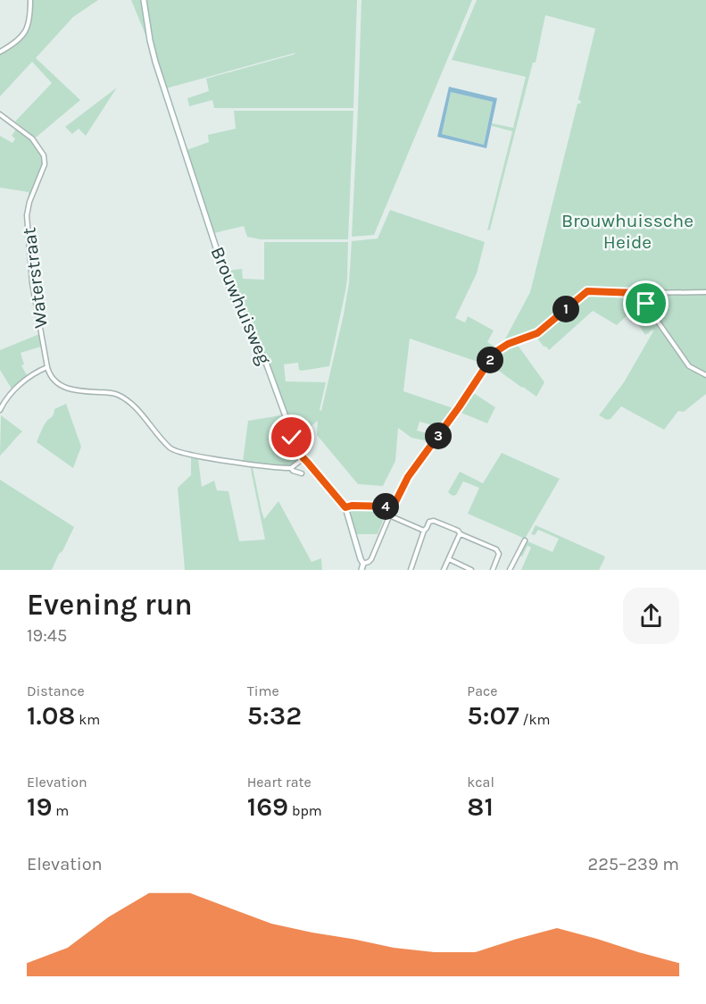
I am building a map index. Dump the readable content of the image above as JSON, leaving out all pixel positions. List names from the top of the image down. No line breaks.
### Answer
{"streets":{"street":["Waterstraat","Brouwhuisweg"]},"parks":["Brouwhuissche Heide"],"page":{"pins":["1","2","3","4"],"heading":["Evening run","19:45"],"stats":[["Distance","1.08 km"],["Time","5:32"],["Pace","5:07 /km"],["Elevation","19 m"],["Heart rate","169 bpm"],["kcal","81"]],"chart":["Elevation","225–239 m"]}}
